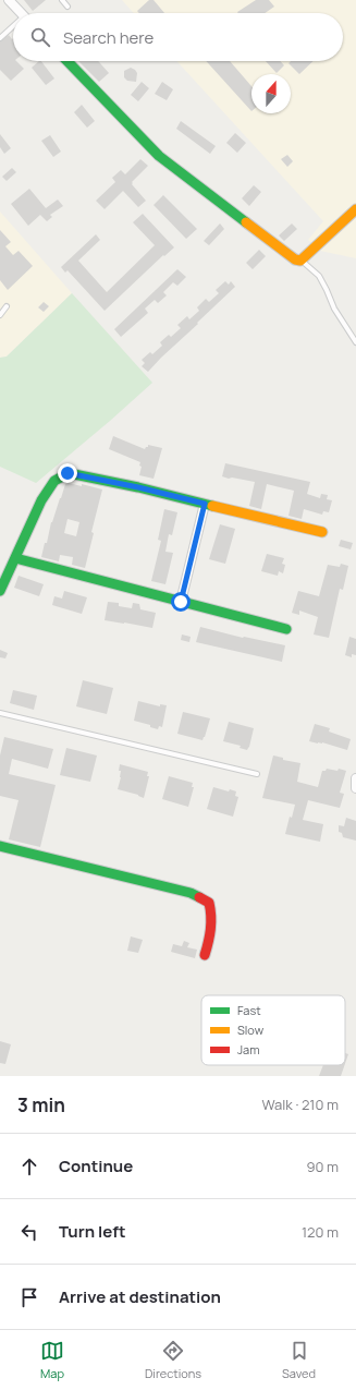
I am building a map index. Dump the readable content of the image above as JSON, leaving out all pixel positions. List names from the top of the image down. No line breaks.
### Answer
{"legend":["Fast","Slow","Jam"],"north":"top","page":{"search":"Search here","heading":["3 min","Walk · 210 m"],"list":[["Continue","90 m"],["Turn left","120 m"],"Arrive at destination"],"nav":["Map","Directions","Saved"]}}
